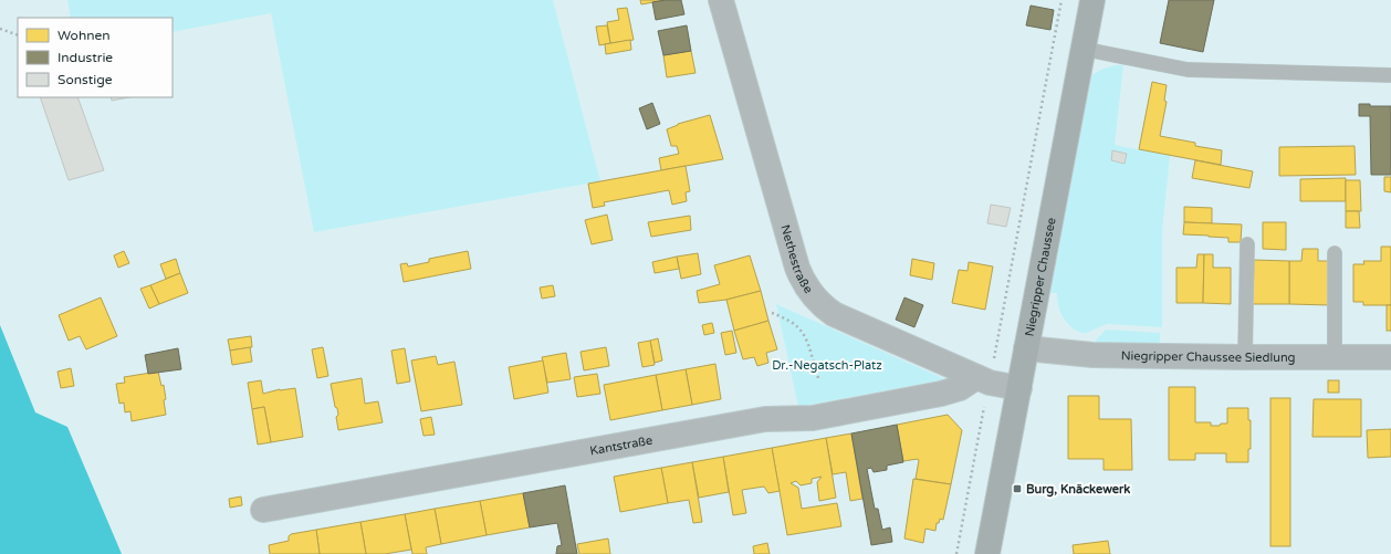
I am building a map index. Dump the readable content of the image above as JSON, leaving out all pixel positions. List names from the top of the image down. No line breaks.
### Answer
{"streets":{"main road":["Niegripper Chaussee"],"street":["Nethestraße","Niegripper Chaussee Siedlung","Kantstraße"]},"crossings":[["Nethestraße","Niegripper Chaussee"],["Nethestraße","Kantstraße"],["Niegripper Chaussee","Niegripper Chaussee Siedlung"]],"parks":["Dr.-Negatsch-Platz"],"places":{"transit":["Burg, Knäckewerk"]},"legend":["Wohnen","Industrie","Sonstige"]}
